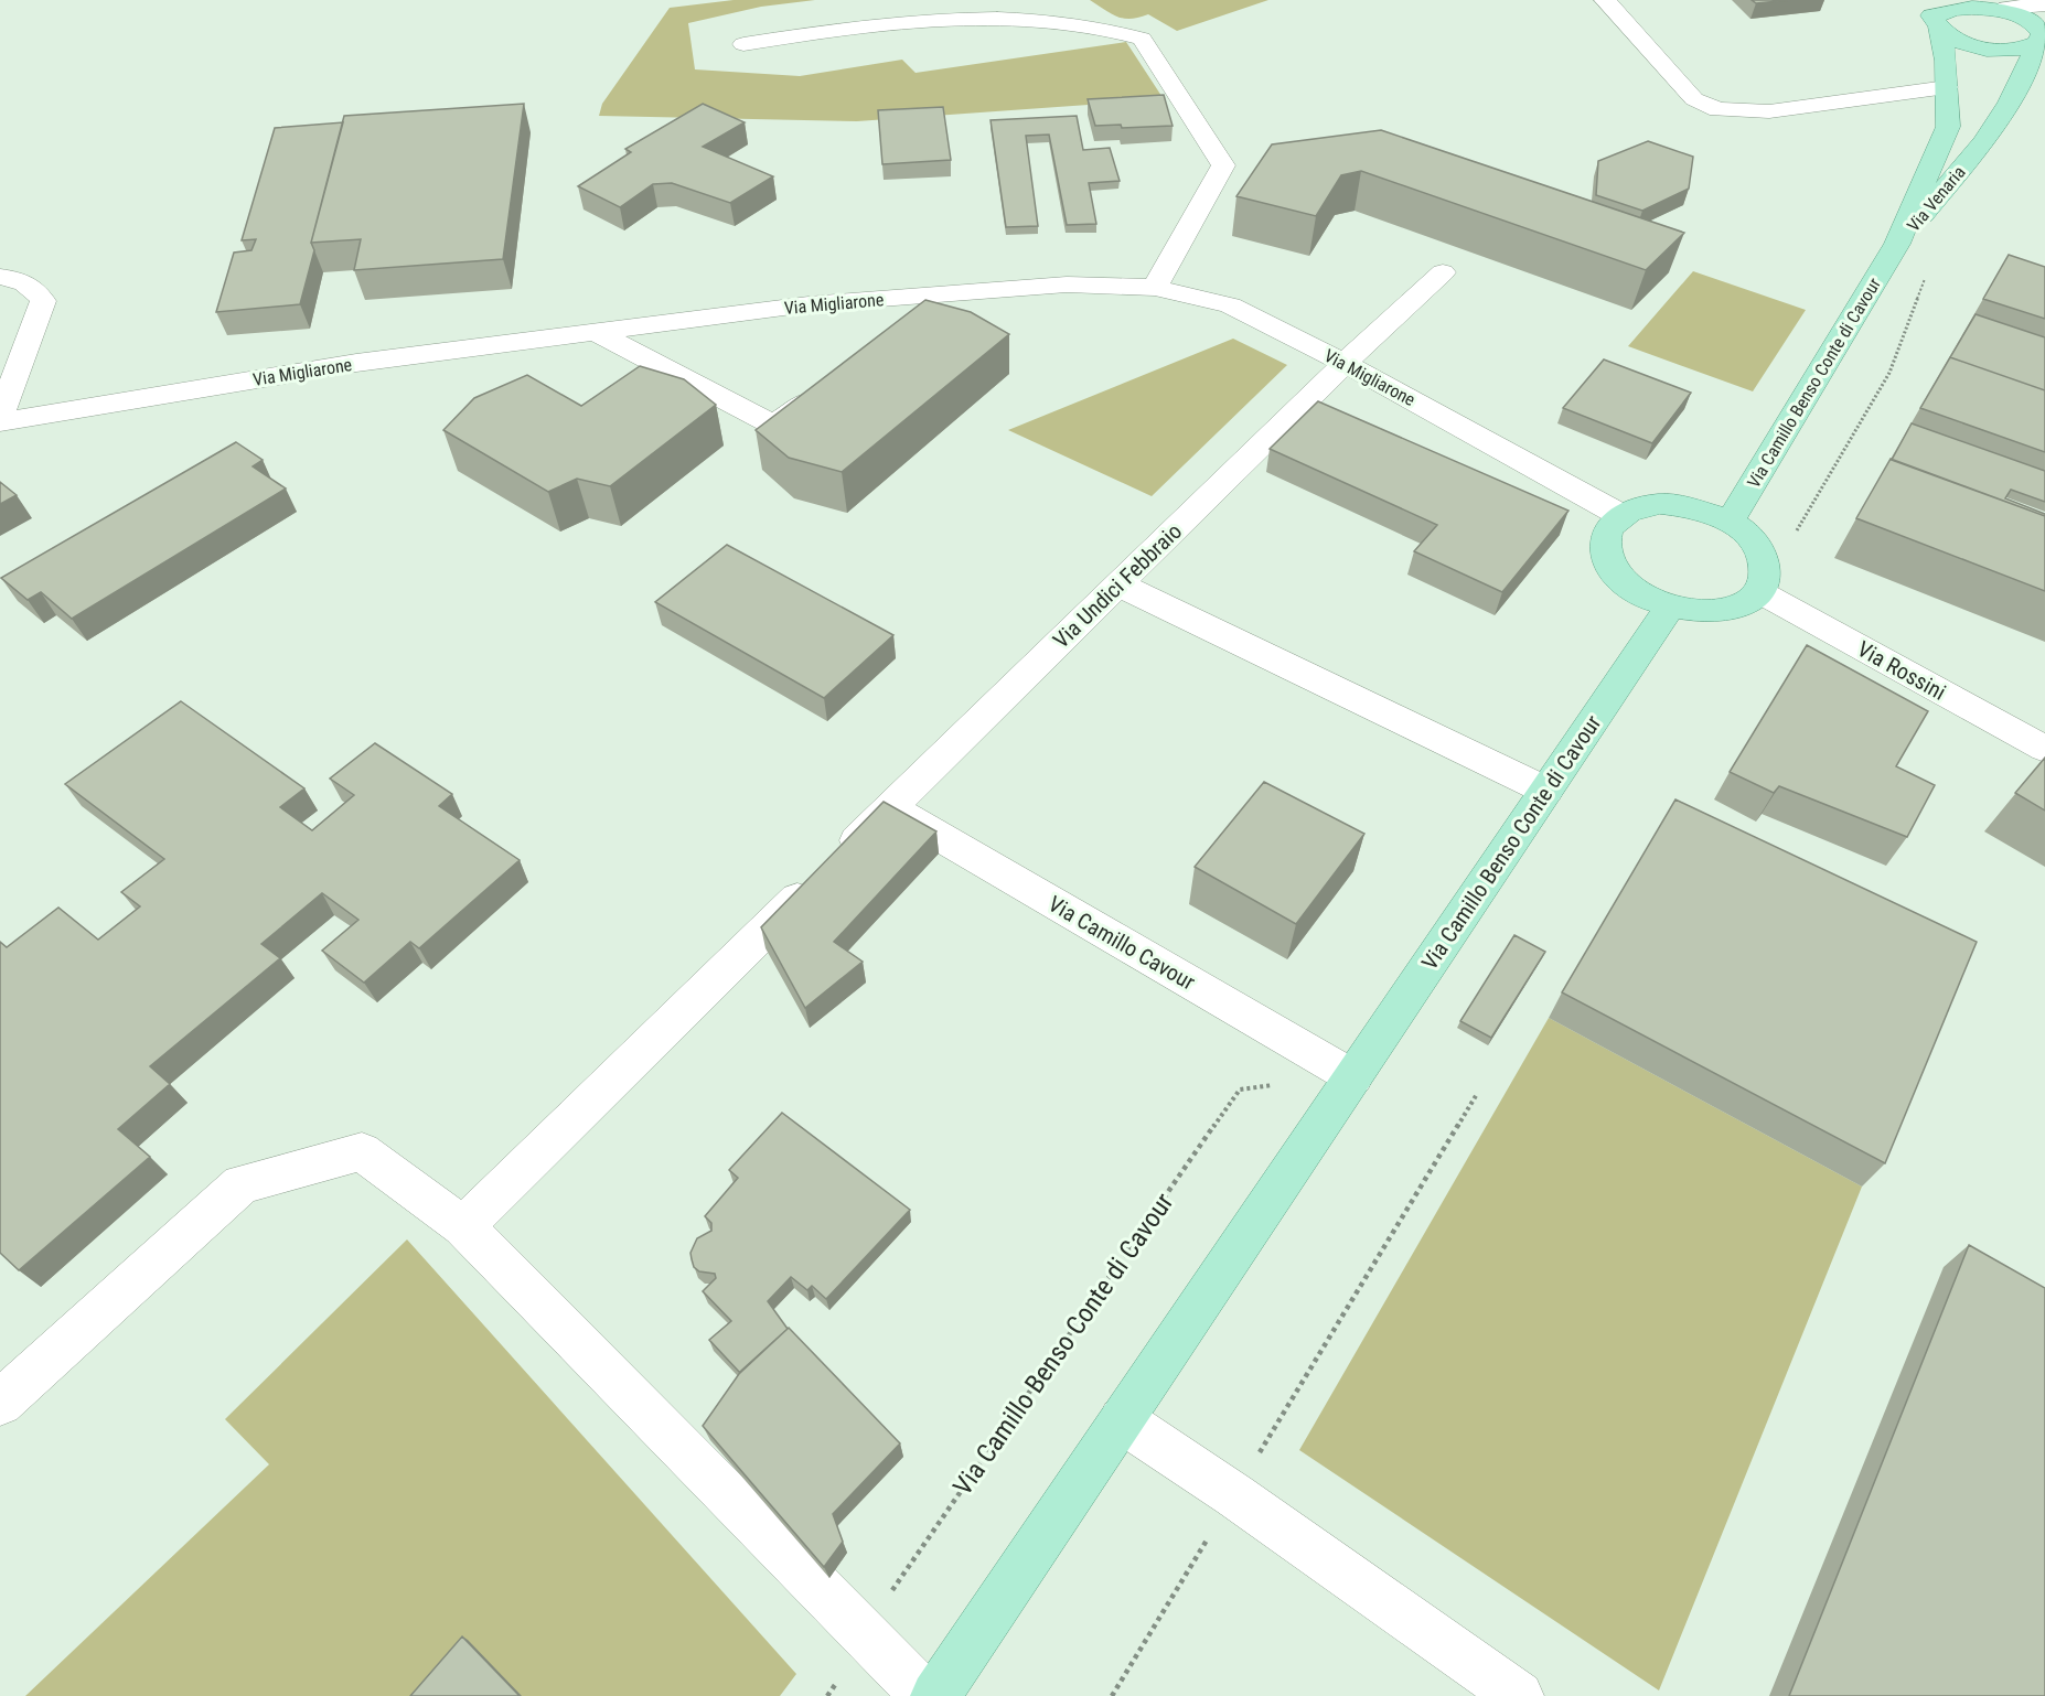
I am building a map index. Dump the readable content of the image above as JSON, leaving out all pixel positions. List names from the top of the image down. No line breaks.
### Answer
{"streets":{"main road":["Via Venaria","Via Camillo Benso Conte di Cavour"],"street":["Via Migliarone","Via Undici Febbraio","Via Rossini","Via Camillo Cavour"]},"crossings":[["Via Venaria","Via Camillo Benso Conte di Cavour"],["Via Migliarone","Via Camillo Benso Conte di Cavour"],["Via Migliarone","Via Undici Febbraio"],["Via Migliarone","Via Rossini"],["Via Camillo Benso Conte di Cavour","Via Rossini"],["Via Camillo Benso Conte di Cavour","Via Camillo Cavour"],["Via Undici Febbraio","Via Camillo Cavour"]]}
